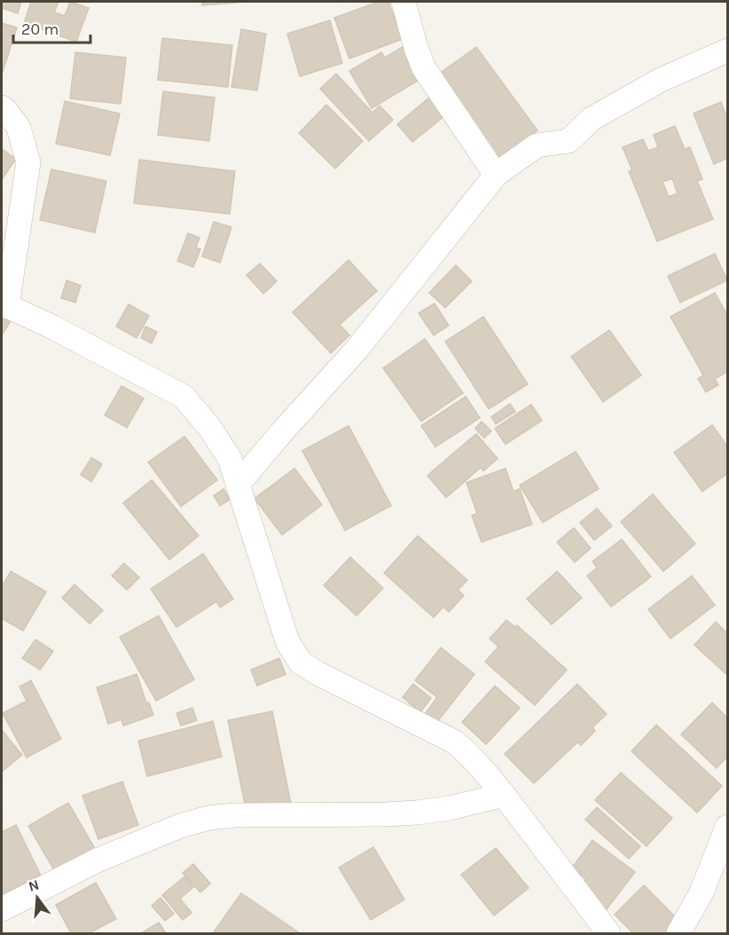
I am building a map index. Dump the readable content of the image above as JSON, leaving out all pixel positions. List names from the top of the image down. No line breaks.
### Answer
{"scale_bar":"20 m","north":"top"}
